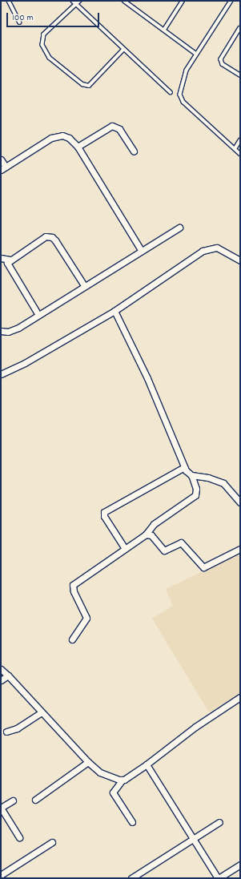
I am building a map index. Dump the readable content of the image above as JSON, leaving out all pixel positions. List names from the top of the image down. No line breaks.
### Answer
{"scale_bar":"100 m"}
